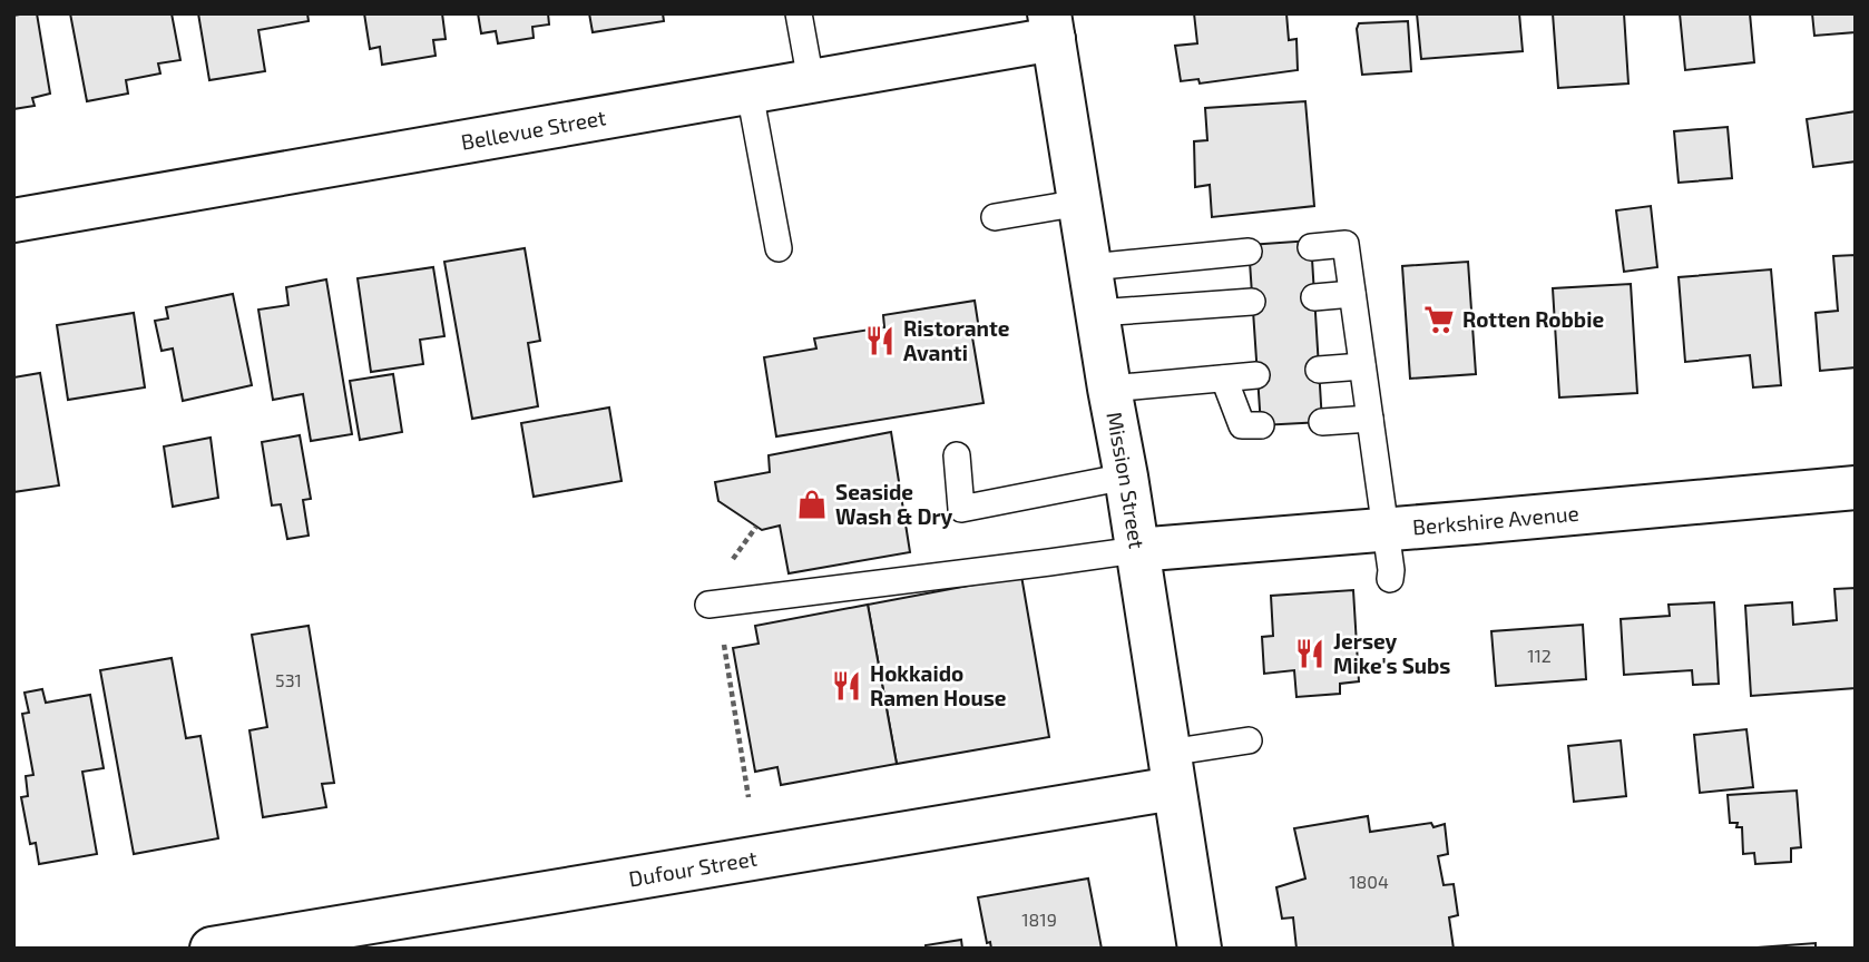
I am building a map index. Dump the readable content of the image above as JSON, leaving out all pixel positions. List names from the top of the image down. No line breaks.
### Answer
{"streets":{"main road":["Bellevue Street","Mission Street","Berkshire Avenue","Dufour Street"]},"crossings":[["Bellevue Street","Mission Street"],["Mission Street","Berkshire Avenue"],["Mission Street","Dufour Street"]],"places":{"supermarket":["Rotten Robbie"],"restaurant":["Ristorante Avanti","Jersey Mike's Subs","Hokkaido Ramen House"],"shop":["Seaside Wash & Dry"]},"house_numbers":["112","531","1804","1819"]}
